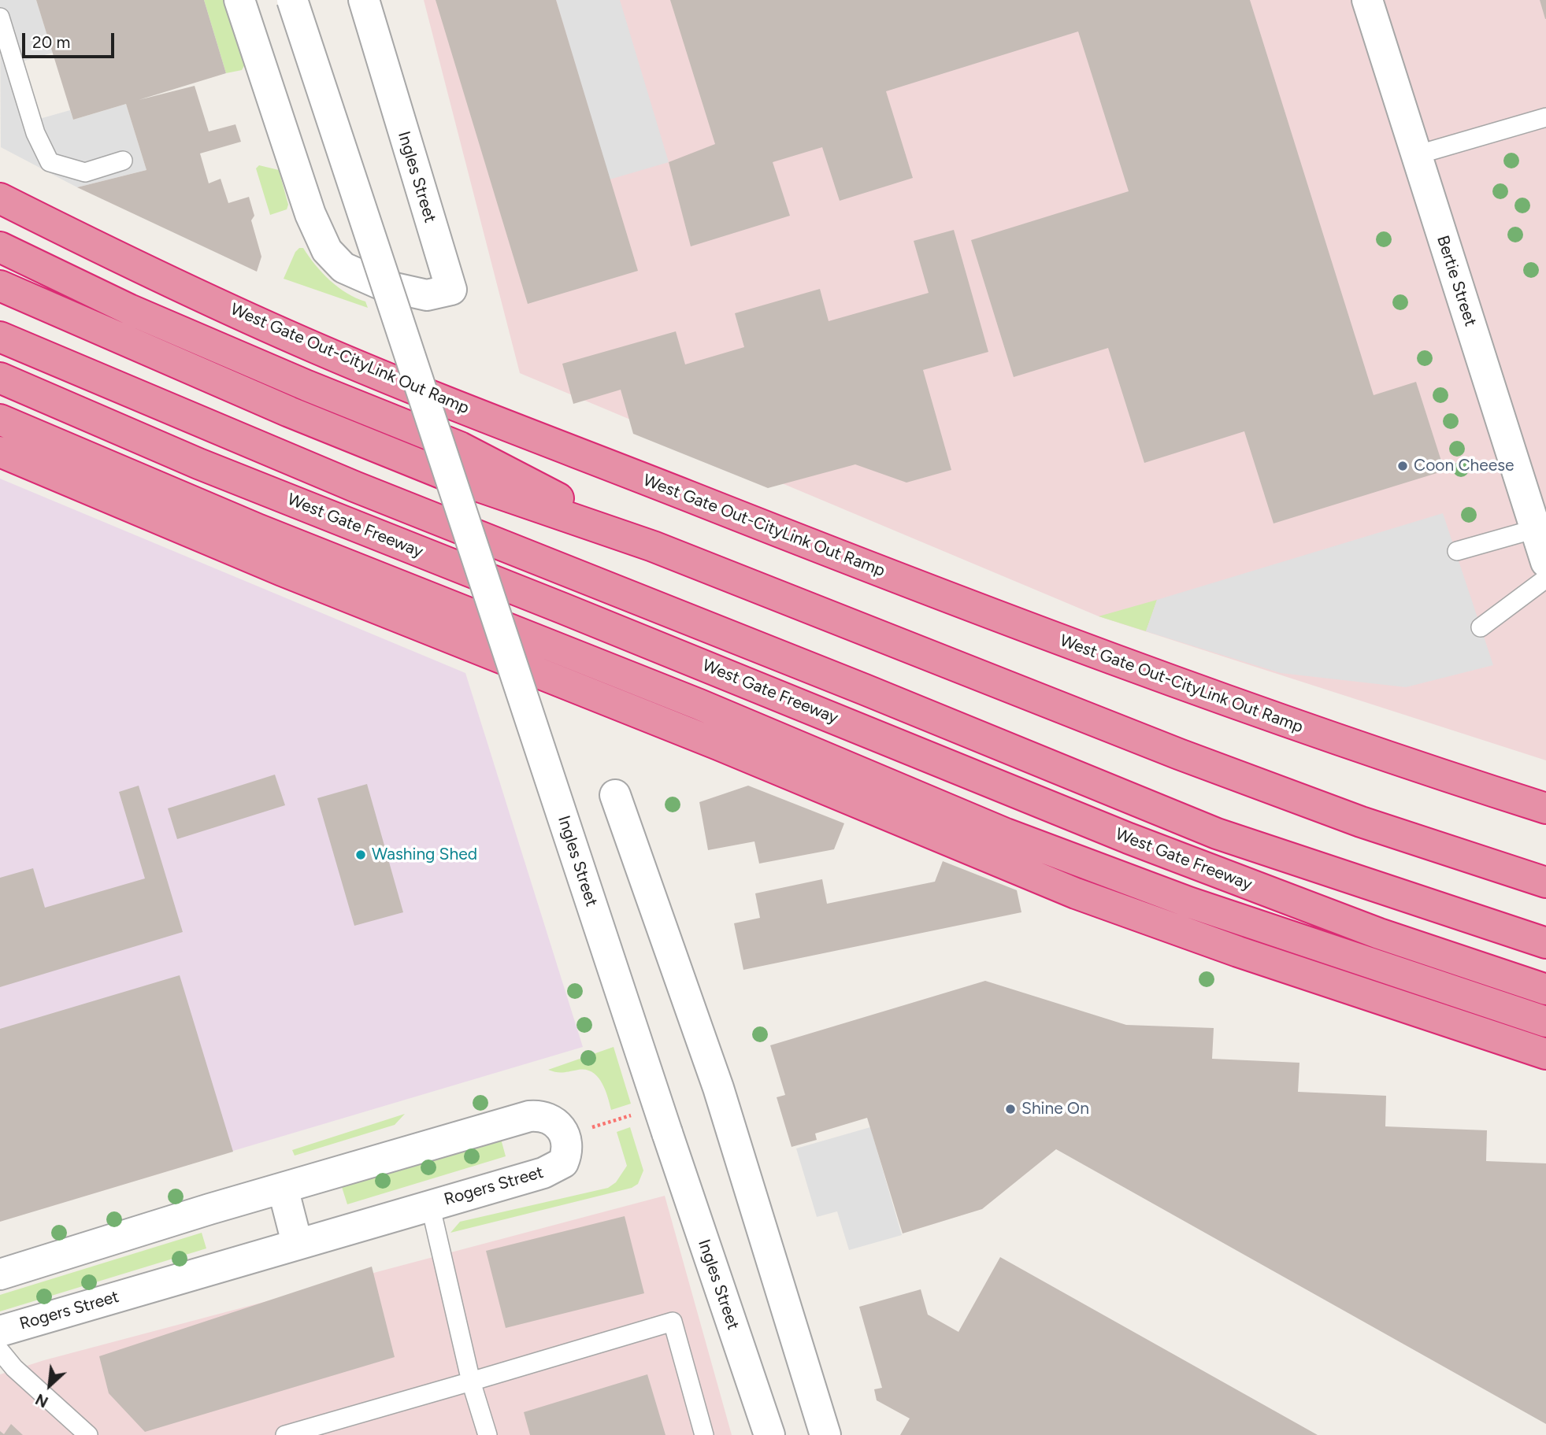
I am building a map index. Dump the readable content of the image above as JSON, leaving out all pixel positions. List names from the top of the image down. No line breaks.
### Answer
{"streets":{"highway":["West Gate Out-CityLink Out Ramp","West Gate Freeway"],"street":["Ingles Street","Bertie Street","Rogers Street"]},"places":["Coon Cheese","Washing Shed","Shine On"],"scale_bar":"20 m","north":"bottom left"}
